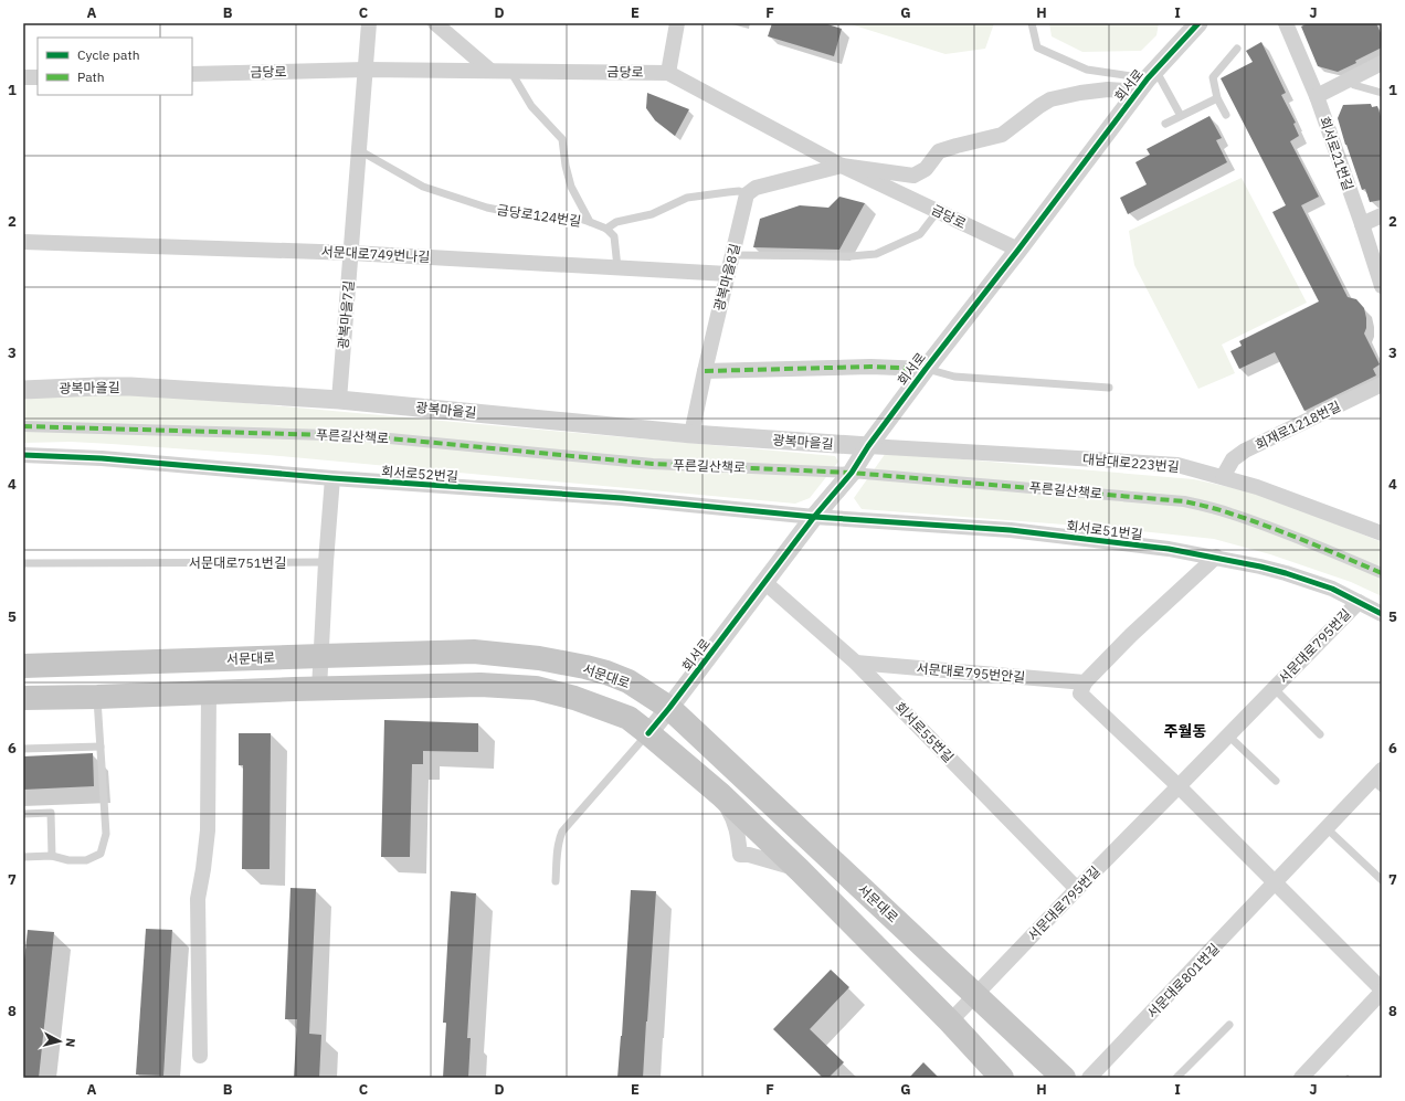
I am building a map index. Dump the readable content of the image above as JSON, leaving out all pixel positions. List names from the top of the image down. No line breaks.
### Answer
{"streets":{"main road":["서문대로"],"street":["금당로","회서로","회서로21번길","서문대로749번나길","광복마을8길","광복마을7길","광복마을길","회재로1218번길","푸른길산책로","대남대로223번길","회서로52번길","회서로51번길","서문대로795번길","서문대로795번안길","회서로55번길","서문대로801번길"],"lane":["금당로124번길","서문대로751번길"]},"crossings":[["금당로","회서로"],["금당로","금당로124번길"],["금당로","광복마을7길"],["회서로","광복마을8길"],["회서로","광복마을길"],["회서로","푸른길산책로"],["회서로","대남대로223번길"],["회서로","회서로52번길"],["회서로","회서로51번길"],["회서로","서문대로"],["회서로","회서로55번길"],["금당로124번길","광복마을7길"],["서문대로749번나길","광복마을8길"],["서문대로749번나길","광복마을7길"],["광복마을8길","광복마을길"],["광복마을7길","광복마을길"],["광복마을길","대남대로223번길"],["회재로1218번길","대남대로223번길"],["회서로52번길","회서로51번길"],["회서로51번길","서문대로795번길"],["서문대로795번길","서문대로"],["서문대로795번길","회서로55번길"],["서문대로795번안길","회서로55번길"]],"districts":["주월동"],"legend":["Cycle path","Path"],"north":"right","grid":{"columns":["A","B","C","D","E","F","G","H","I","J"],"rows":["1","2","3","4","5","6","7","8"]}}
